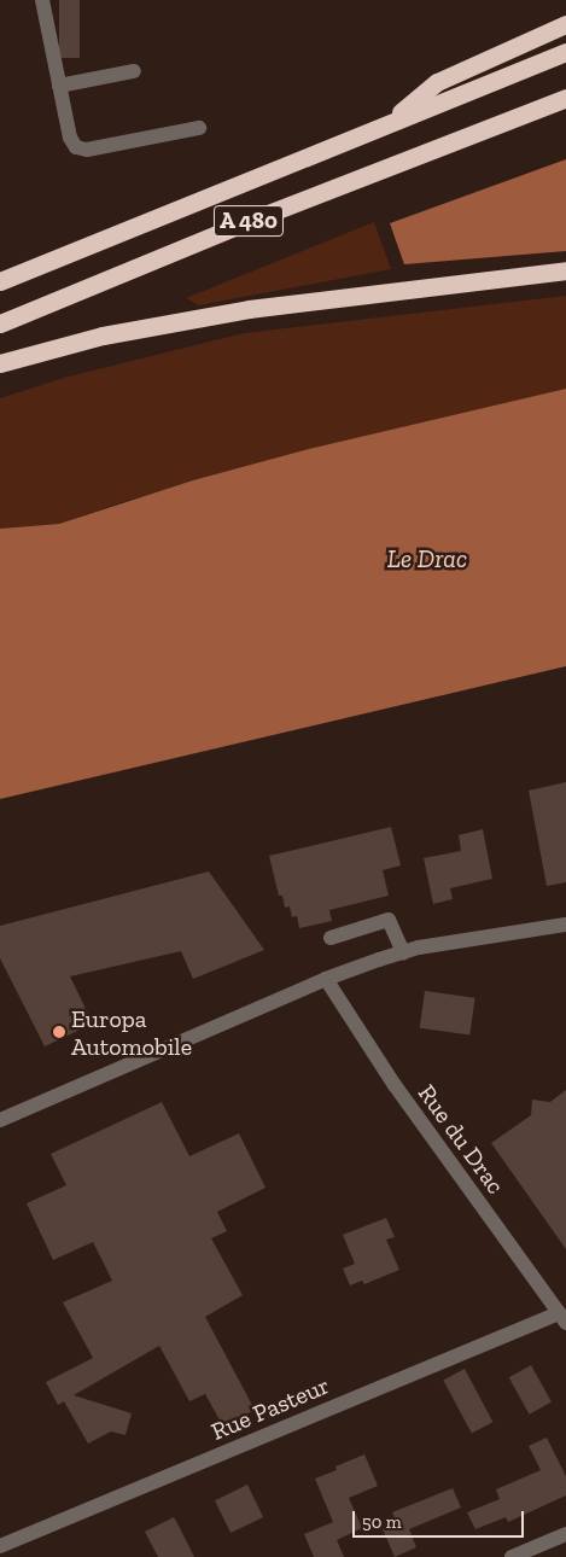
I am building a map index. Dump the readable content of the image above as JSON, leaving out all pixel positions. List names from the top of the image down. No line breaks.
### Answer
{"streets":{"highway":["A 480"],"street":["Rue du Drac","Rue Pasteur"]},"crossings":[["Rue du Drac","Rue Pasteur"]],"water":["Le Drac"],"places":["Europa Automobile"],"scale_bar":"50 m"}
